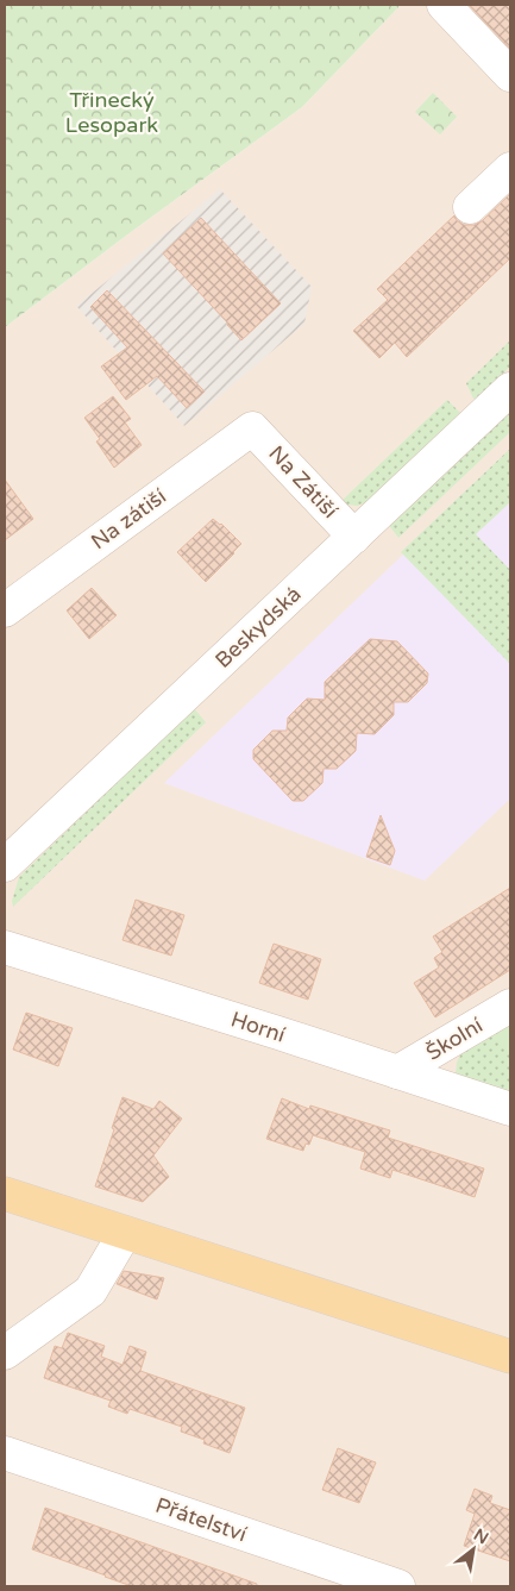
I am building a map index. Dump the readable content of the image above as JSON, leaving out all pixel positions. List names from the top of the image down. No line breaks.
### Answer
{"streets":{"street":["Na Zátiší","Na zátiší","Beskydská","Horní","Školní","Přátelství"]},"crossings":[["Na Zátiší","Na zátiší"],["Na Zátiší","Beskydská"],["Horní","Školní"]],"parks":["Třinecký Lesopark"],"north":"top right"}
